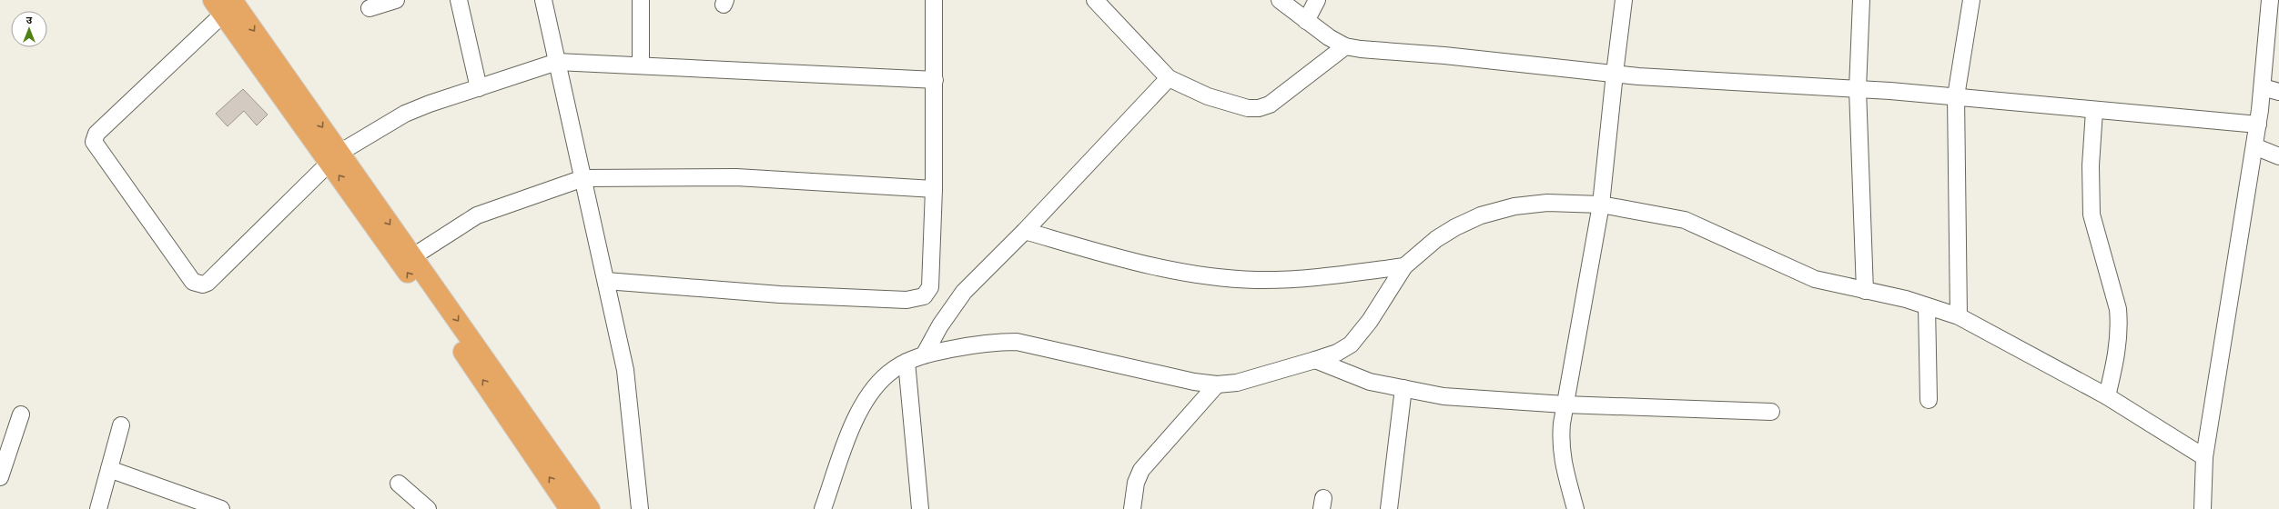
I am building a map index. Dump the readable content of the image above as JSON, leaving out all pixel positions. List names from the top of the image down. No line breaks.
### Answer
{"north":"top"}
